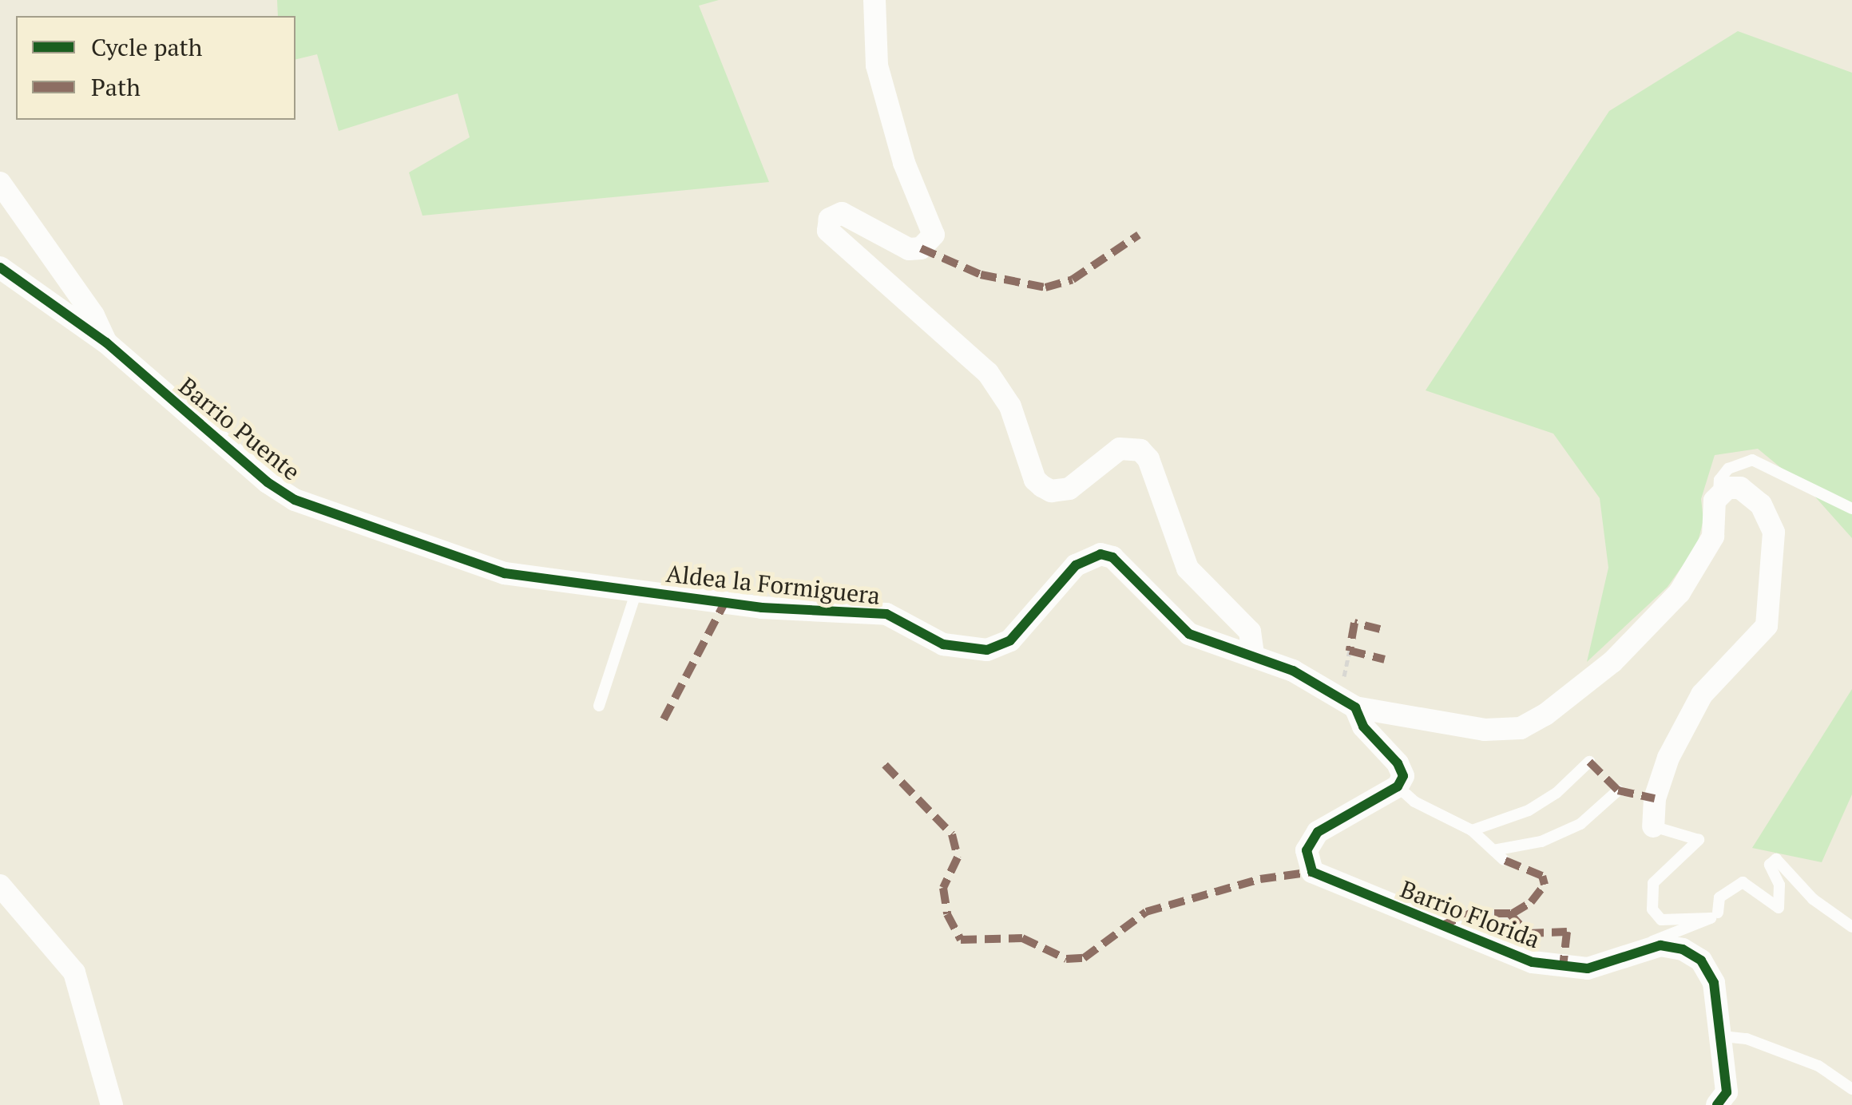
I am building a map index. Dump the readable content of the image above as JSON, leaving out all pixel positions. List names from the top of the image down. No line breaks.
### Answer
{"streets":{"street":["Barrio Puente","Aldea la Formiguera","Barrio Florida"]},"crossings":[["Barrio Puente","Aldea la Formiguera"]],"legend":["Cycle path","Path"]}
